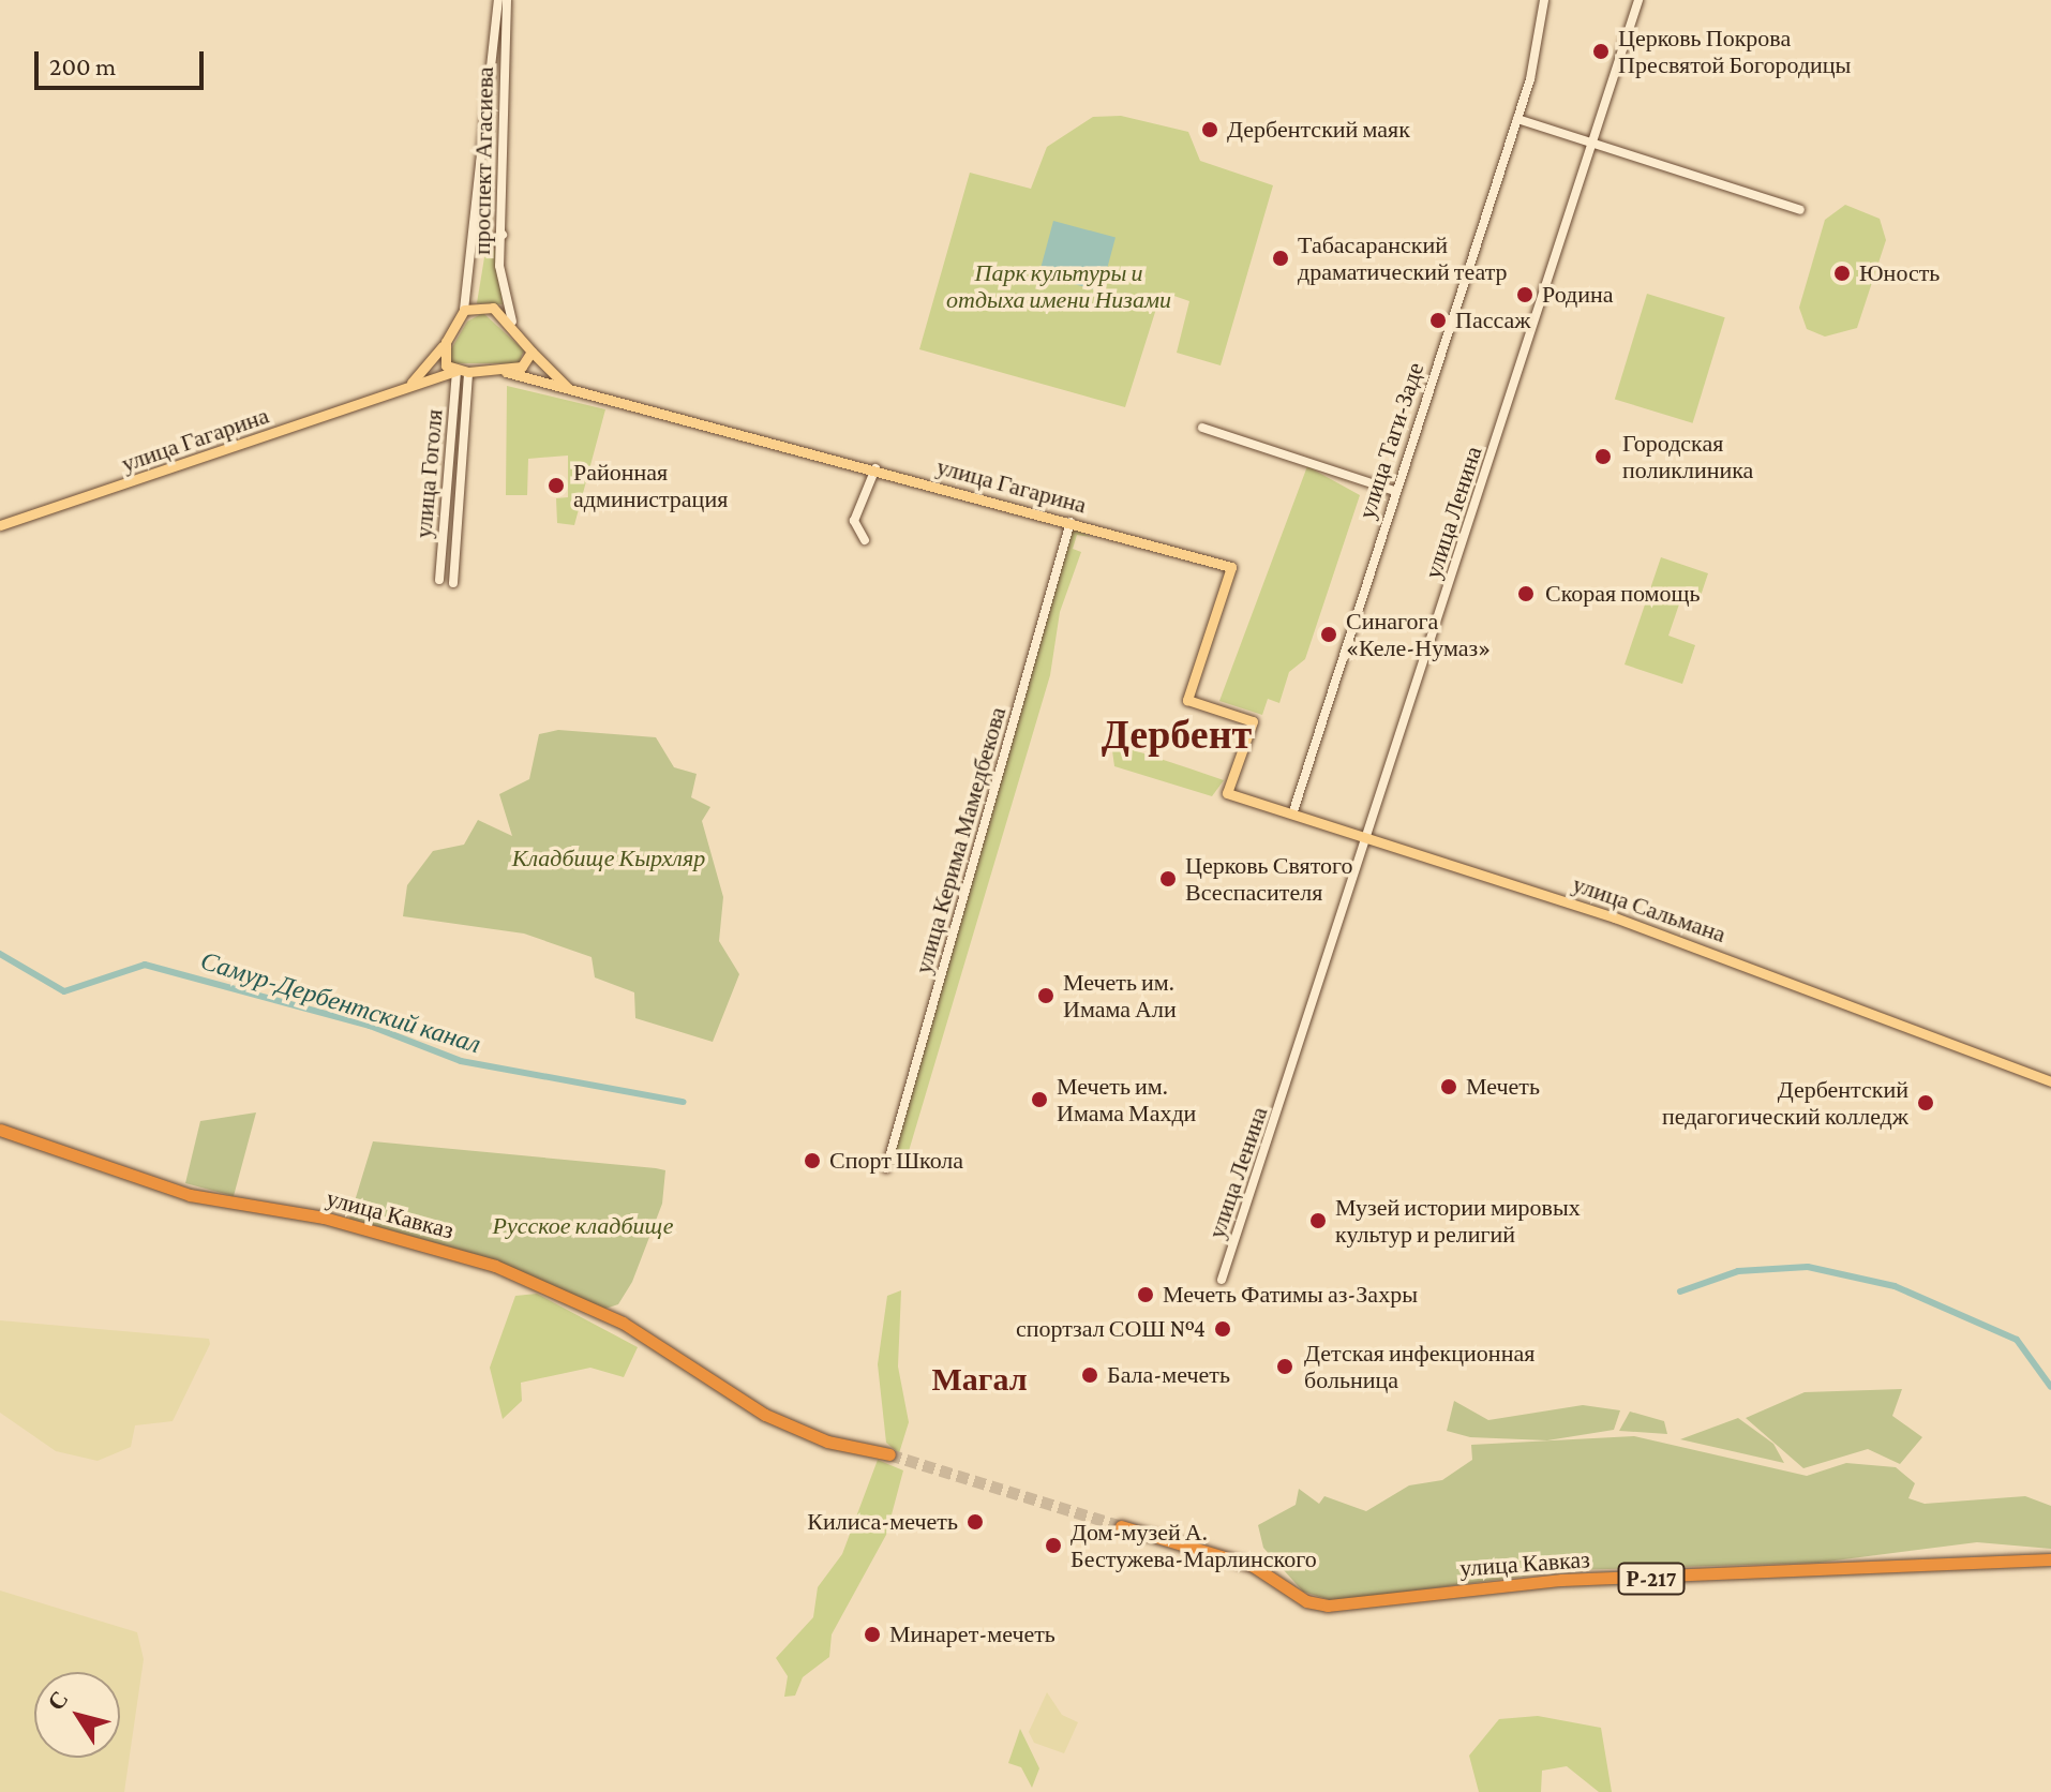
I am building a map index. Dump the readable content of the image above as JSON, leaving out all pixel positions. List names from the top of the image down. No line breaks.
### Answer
{"streets":{"highway":["улица Кавказ","Р-217"],"main road":["улица Гагарина","улица Сальмана"],"street":["проспект Агасиева","улица Таги-Заде","улица Гоголя","улица Ленина","улица Керима Мамедбекова"]},"crossings":[["проспект Агасиева","улица Гагарина"],["проспект Агасиева","улица Гоголя"],["улица Гагарина","улица Гоголя"],["улица Гагарина","улица Керима Мамедбекова"],["улица Гагарина","улица Сальмана"],["улица Таги-Заде","улица Сальмана"],["улица Ленина","улица Сальмана"]],"districts":["Дербент","Магал"],"water":["Самур-Дербентский канал"],"parks":["Парк культуры и отдыха имени Низами","Кладбище Кырхляр","Русское кладбище"],"places":["Церковь Покрова Пресвятой Богородицы","Дербентский маяк","Табасаранский драматический театр","Юность","Родина","Пассаж","Городская поликлиника","Районная администрация","Скорая помощь","Синагога «Келе-Нумаз»","Церковь Святого Всеспасителя","Мечеть им. Имама Али","Мечеть","Мечеть им. Имама Махди","Дербентский педагогический колледж","Спорт Школа","Музей истории мировых культур и религий","Мечеть Фатимы аз-Захры","спортзал СОШ №4","Детская инфекционная больница","Бала-мечеть","Килиса-мечеть","Дом-музей А. Бестужева-Марлинского","Минарет-мечеть"],"scale_bar":"200 m","north":"top left"}
